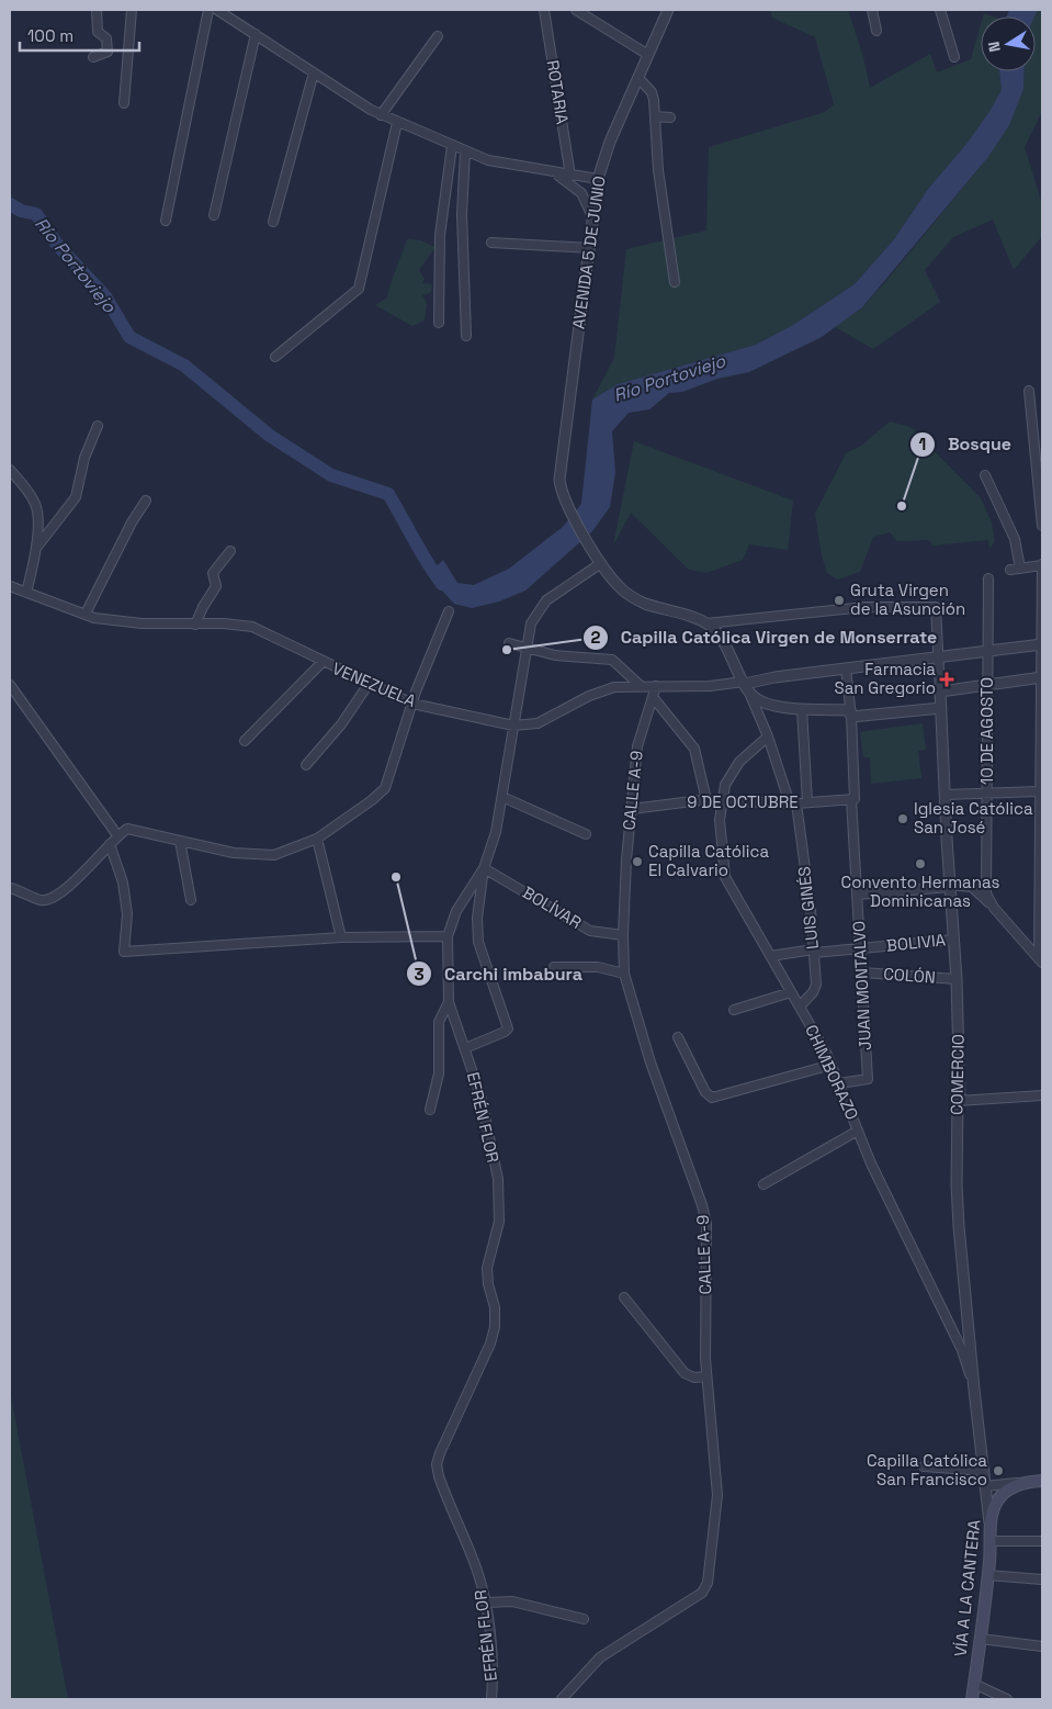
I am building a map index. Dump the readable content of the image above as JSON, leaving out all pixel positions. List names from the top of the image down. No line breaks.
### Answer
{"streets":{"main road":["VÍA A LA CANTERA"],"street":["ROTARIA","AVENIDA 5 DE JUNIO","VENEZUELA","10 DE AGOSTO","CALLE A-9","9 DE OCTUBRE","BOLÍVAR","LUIS GINÉS","BOLIVIA","COLÓN","JUAN MONTALVO","CHIMBORAZO","COMERCIO","EFRÉN FLOR"]},"crossings":[["AVENIDA 5 DE JUNIO","COMERCIO"],["AVENIDA 5 DE JUNIO","EFRÉN FLOR"],["VENEZUELA","10 DE AGOSTO"],["VENEZUELA","CALLE A-9"],["VENEZUELA","LUIS GINÉS"],["VENEZUELA","JUAN MONTALVO"],["VENEZUELA","COMERCIO"],["VENEZUELA","EFRÉN FLOR"],["CALLE A-9","9 DE OCTUBRE"],["CALLE A-9","BOLÍVAR"],["9 DE OCTUBRE","LUIS GINÉS"],["9 DE OCTUBRE","JUAN MONTALVO"],["9 DE OCTUBRE","CHIMBORAZO"],["BOLÍVAR","EFRÉN FLOR"],["LUIS GINÉS","BOLIVIA"],["LUIS GINÉS","CHIMBORAZO"],["BOLIVIA","JUAN MONTALVO"],["BOLIVIA","CHIMBORAZO"],["BOLIVIA","COMERCIO"],["COLÓN","JUAN MONTALVO"],["COLÓN","COMERCIO"],["JUAN MONTALVO","CHIMBORAZO"],["CHIMBORAZO","COMERCIO"],["COMERCIO","VÍA A LA CANTERA"]],"water":["Río Portoviejo"],"places":{"other":["Bosque","Gruta Virgen de la Asunción","Capilla Católica Virgen de Monserrate","Iglesia Católica San José","Capilla Católica El Calvario","Convento Hermanas Dominicanas","Carchi imbabura","Capilla Católica San Francisco"],"health":["Farmacia San Gregorio"]},"scale_bar":"100 m","north":"left"}
